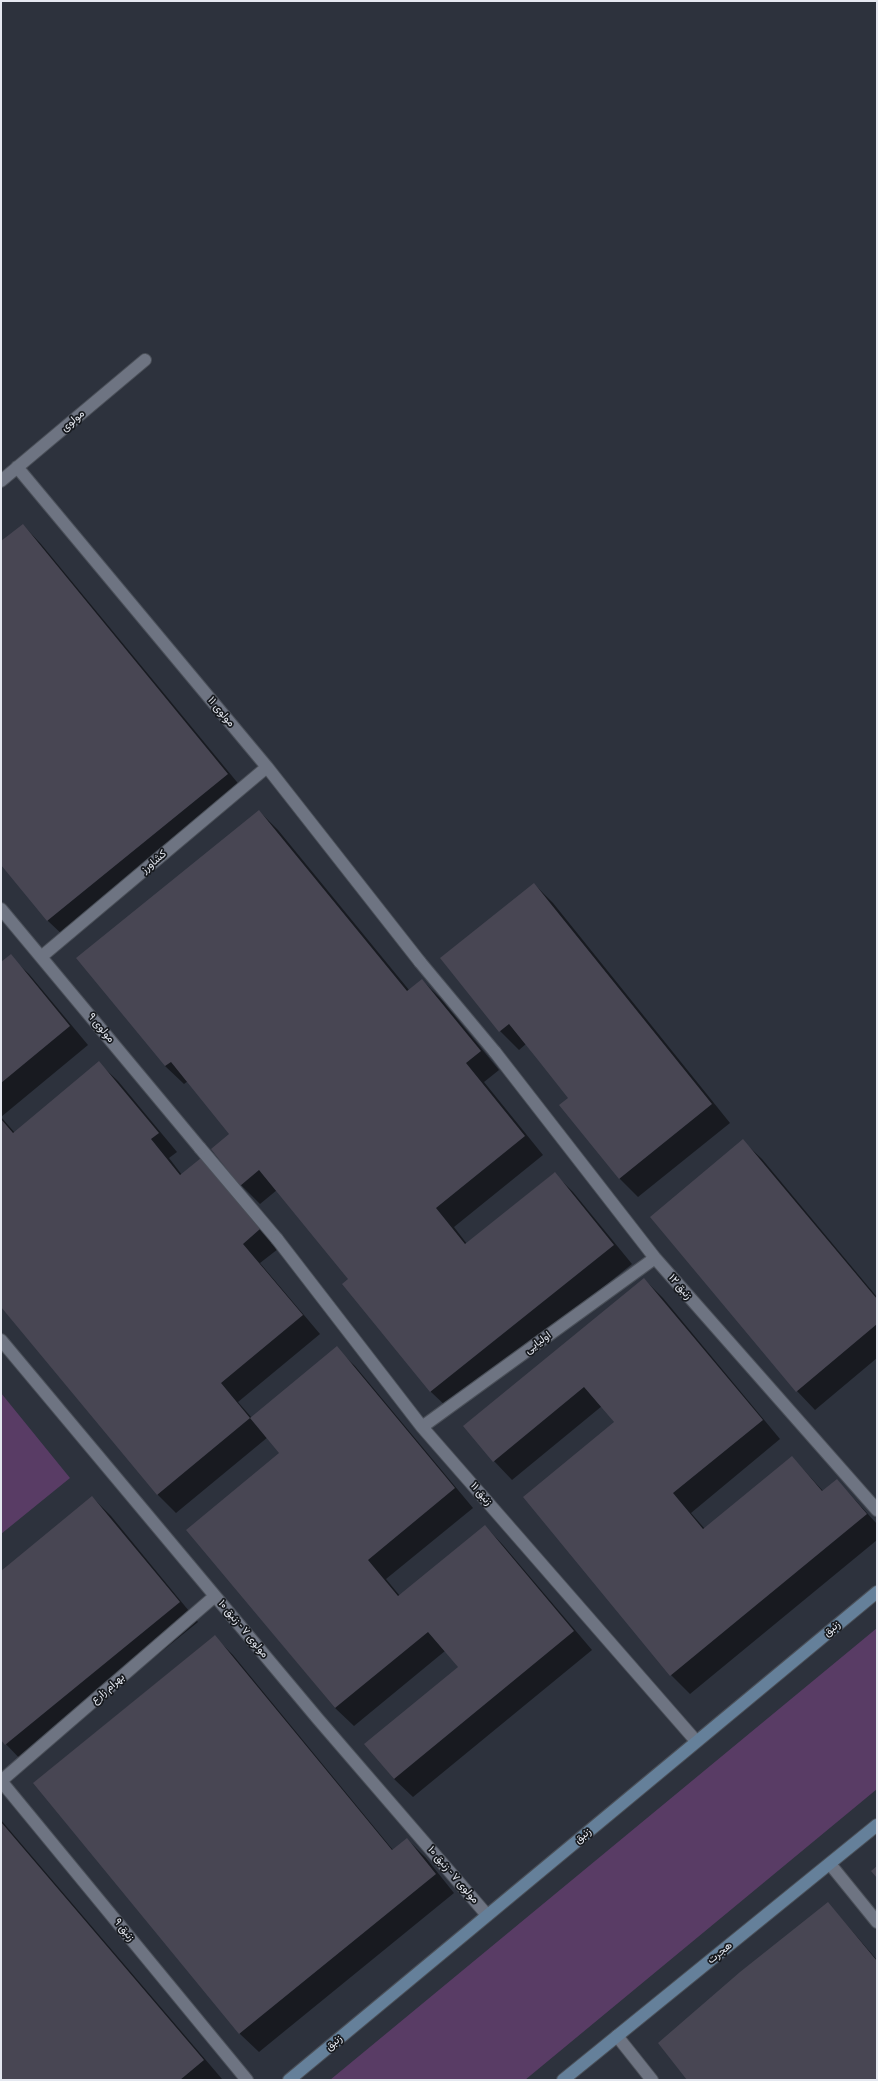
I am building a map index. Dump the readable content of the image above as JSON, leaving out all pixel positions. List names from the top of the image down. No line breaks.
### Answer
{"streets":{"street":["مولوی","مولوی ۱۱","کشاورز","مولوی ۹","زنبق ۱۲","اولیایی","زنبق ۱۱","مولوی ۷ - زنبق ۱۰","زنبق","بهرام زارع","زنبق ۹","هجرت"]},"crossings":[["مولوی","مولوی ۱۱"],["مولوی ۱۱","کشاورز"],["مولوی ۱۱","زنبق ۱۲"],["کشاورز","مولوی ۹"],["مولوی ۹","زنبق ۱۱"],["زنبق ۱۲","اولیایی"],["اولیایی","زنبق ۱۱"],["زنبق ۱۱","زنبق"],["مولوی ۷ - زنبق ۱۰","زنبق"],["مولوی ۷ - زنبق ۱۰","بهرام زارع"],["بهرام زارع","زنبق ۹"]]}
